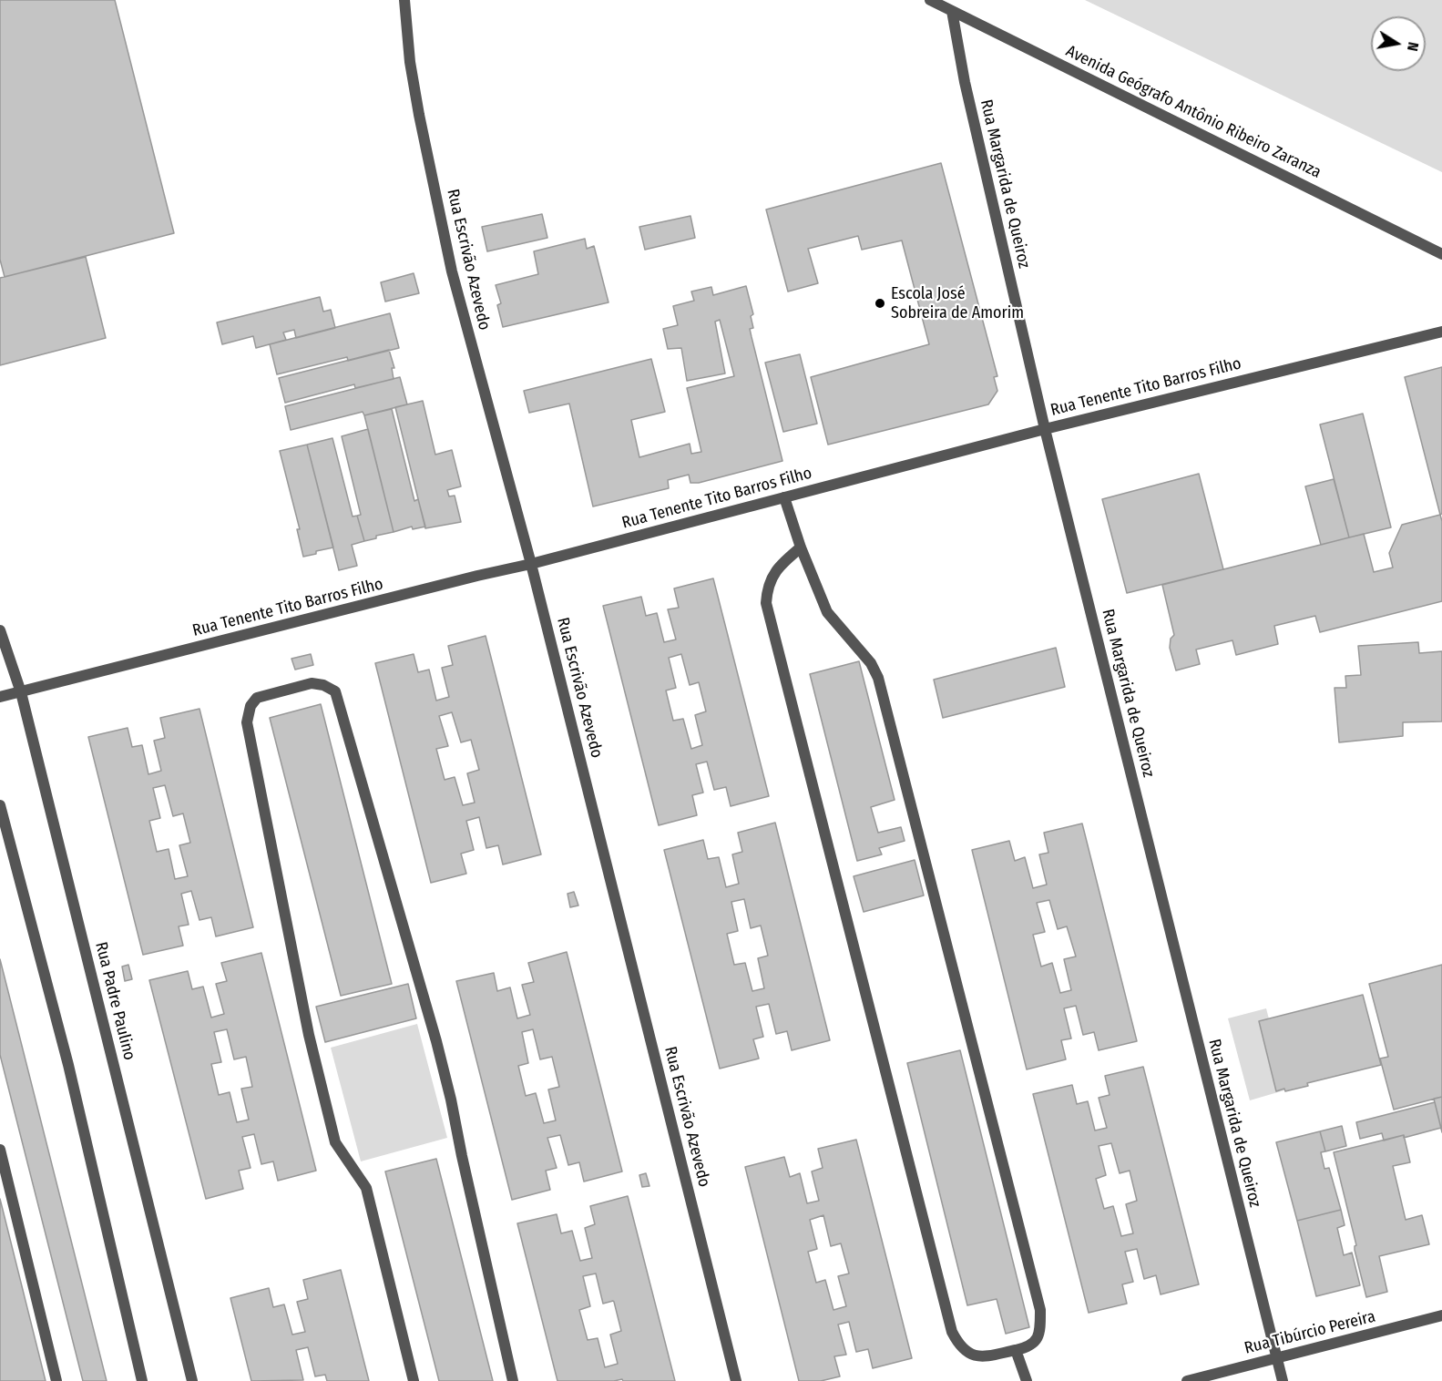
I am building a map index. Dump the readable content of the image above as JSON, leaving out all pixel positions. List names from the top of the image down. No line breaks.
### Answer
{"streets":{"street":["Avenida Geógrafo Antônio Ribeiro Zaranza","Rua Margarida de Queiroz","Rua Escrivão Azevedo","Rua Tenente Tito Barros Filho","Rua Padre Paulino","Rua Tibúrcio Pereira"]},"crossings":[["Avenida Geógrafo Antônio Ribeiro Zaranza","Rua Margarida de Queiroz"],["Rua Margarida de Queiroz","Rua Tenente Tito Barros Filho"],["Rua Margarida de Queiroz","Rua Tibúrcio Pereira"],["Rua Escrivão Azevedo","Rua Tenente Tito Barros Filho"],["Rua Tenente Tito Barros Filho","Rua Padre Paulino"]],"places":["Escola José Sobreira de Amorim"],"north":"right"}
